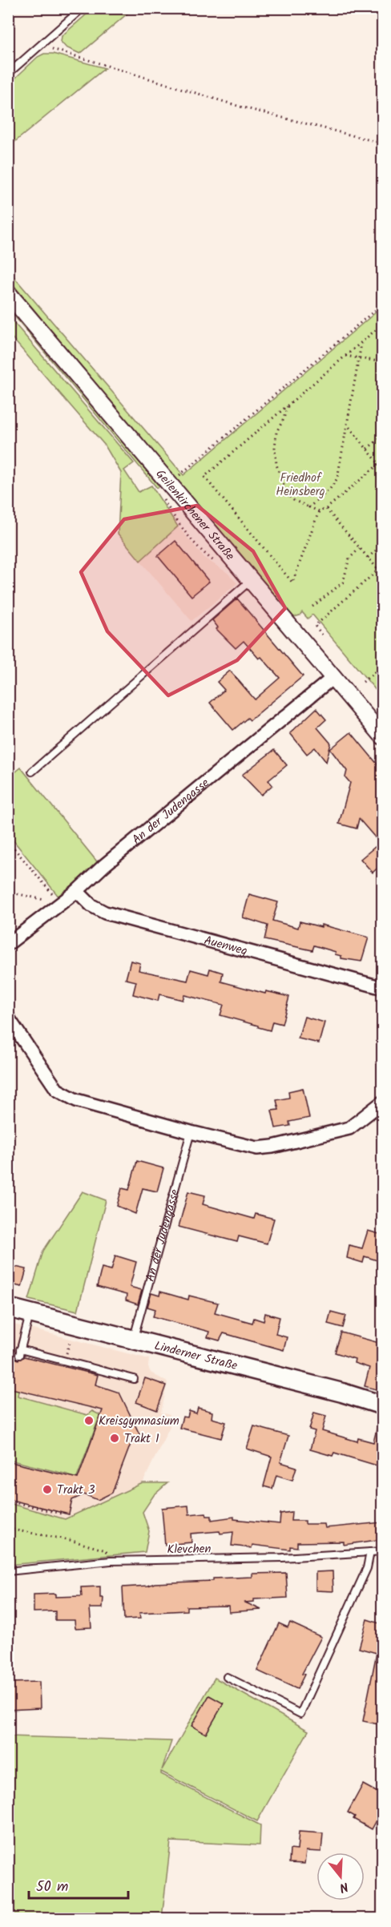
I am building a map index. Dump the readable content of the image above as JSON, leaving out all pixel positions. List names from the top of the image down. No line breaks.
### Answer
{"streets":{"main road":["Linderner Straße"],"street":["Geilenkirchener Straße","An der Judengasse","Auenweg"],"lane":["Klevchen"]},"crossings":[["Geilenkirchener Straße","An der Judengasse"],["An der Judengasse","Auenweg"],["An der Judengasse","Linderner Straße"]],"parks":["Friedhof Heinsberg"],"places":["Kreisgymnasium","Trakt 1","Trakt 3"],"scale_bar":"50 m","north":"bottom"}
